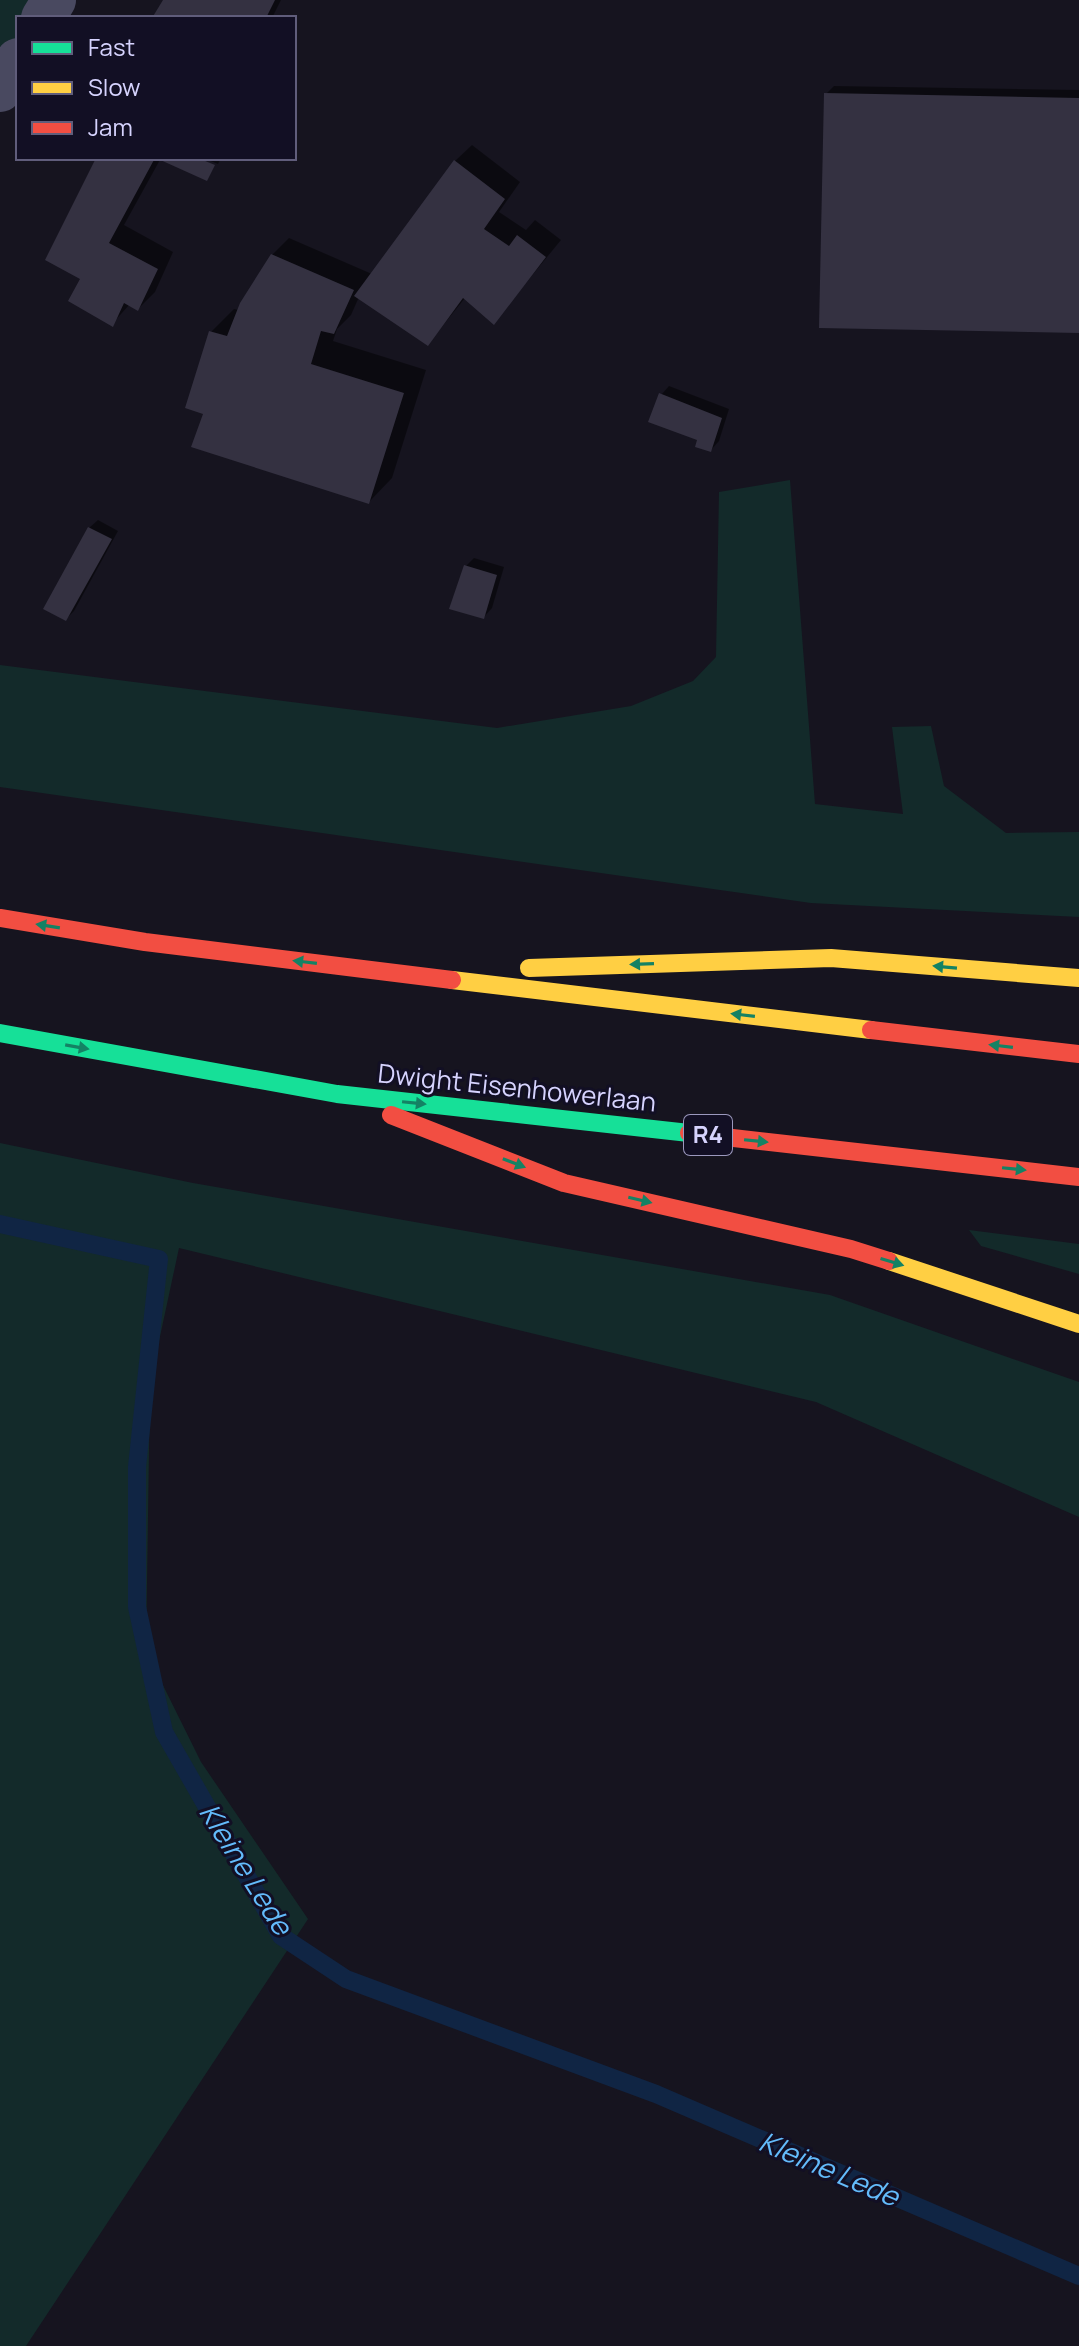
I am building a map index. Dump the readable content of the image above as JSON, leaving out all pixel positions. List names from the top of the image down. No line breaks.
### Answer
{"streets":{"highway":["Dwight Eisenhowerlaan","R4"]},"water":["Kleine Lede"],"legend":["Fast","Slow","Jam"]}
